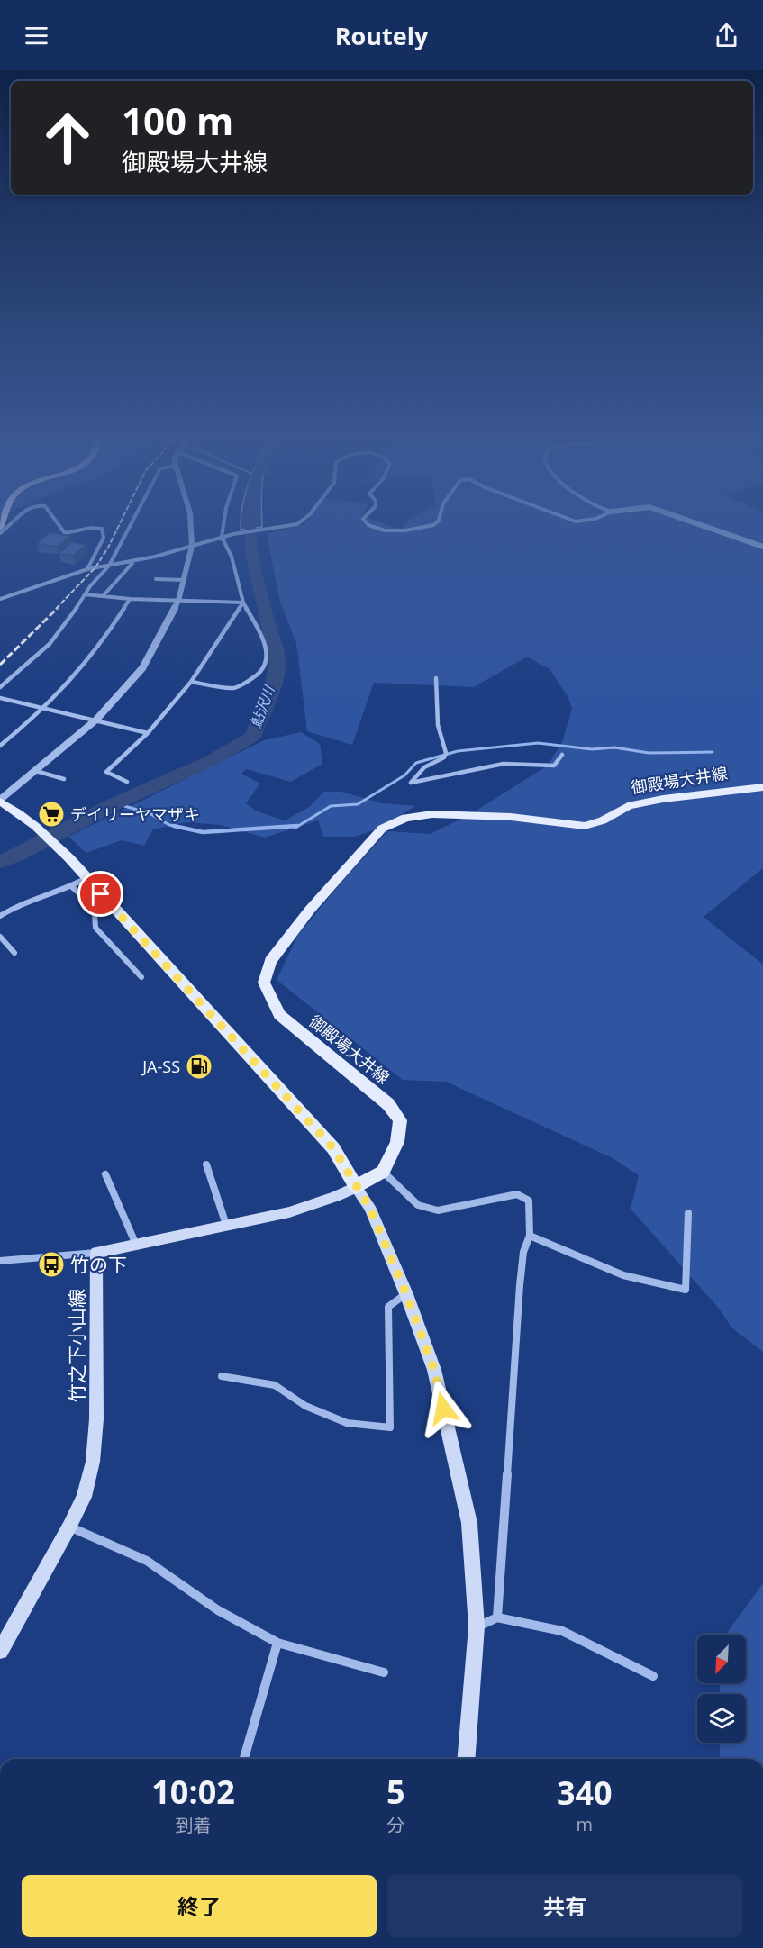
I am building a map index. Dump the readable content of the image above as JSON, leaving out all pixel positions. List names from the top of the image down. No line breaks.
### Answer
{"streets":{"main road":["御殿場大井線","竹之下小山線"]},"water":["鮎沢川"],"places":{"supermarket":["デイリーヤマザキ"],"fuel station":["JA-SS"],"bus stop":["竹の下"]},"north":"bottom left","page":{"header":"Routely","turn":["100 m","御殿場大井線"],"eta":["10:02","到着","5","分","340","m"],"buttons":["終了","共有"]}}
